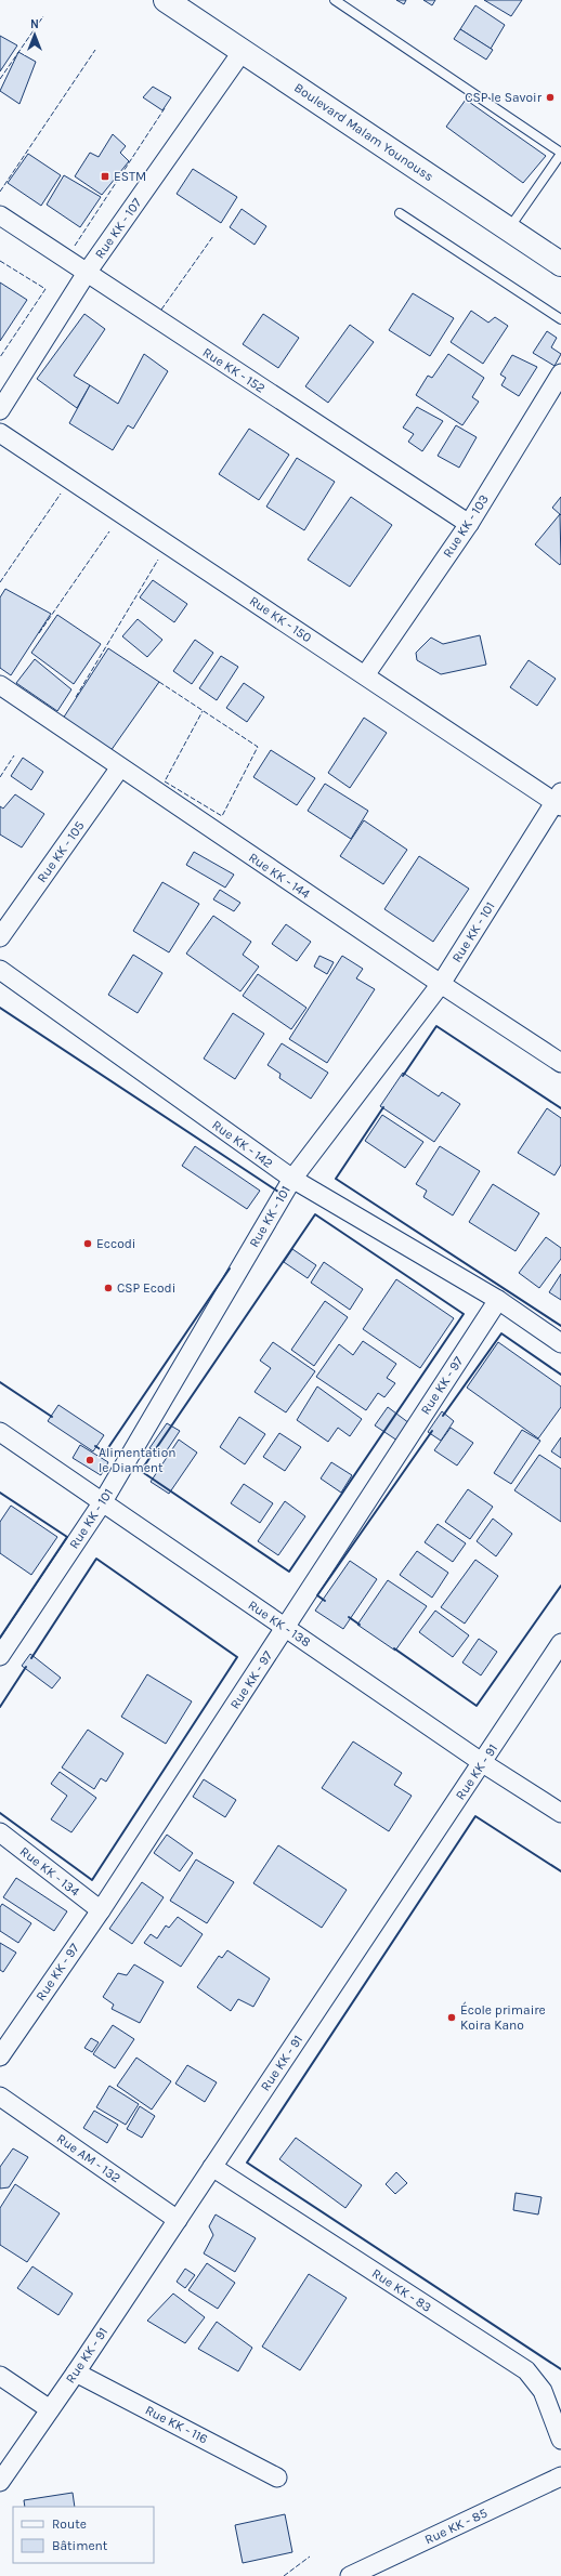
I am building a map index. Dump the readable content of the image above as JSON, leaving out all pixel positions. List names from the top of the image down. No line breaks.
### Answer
{"streets":{"main road":["Boulevard Malam Younouss"],"street":["Rue KK - 107","Rue KK - 152","Rue KK - 103","Rue KK - 150","Rue KK - 105","Rue KK - 144","Rue KK - 101","Rue KK - 142","Rue KK - 97","Rue KK - 138","Rue KK - 91","Rue KK - 134","Rue AM - 132","Rue KK - 83","Rue KK - 116","Rue KK - 85"]},"crossings":[["Boulevard Malam Younouss","Rue KK - 107"],["Rue KK - 107","Rue KK - 152"],["Rue KK - 152","Rue KK - 103"],["Rue KK - 103","Rue KK - 150"],["Rue KK - 150","Rue KK - 101"],["Rue KK - 105","Rue KK - 144"],["Rue KK - 144","Rue KK - 101"],["Rue KK - 101","Rue KK - 142"],["Rue KK - 101","Rue KK - 138"],["Rue KK - 142","Rue KK - 97"],["Rue KK - 97","Rue KK - 138"],["Rue KK - 97","Rue KK - 134"],["Rue KK - 138","Rue KK - 91"],["Rue KK - 91","Rue AM - 132"],["Rue KK - 91","Rue KK - 83"],["Rue KK - 91","Rue KK - 116"]],"places":{"other":["CSP le Savoir","Eccodi","CSP Ecodi","Alimentation le Diament","École primaire Koira Kano"],"transit":["ESTM"]},"legend":["Route","Bâtiment"],"north":"top"}
